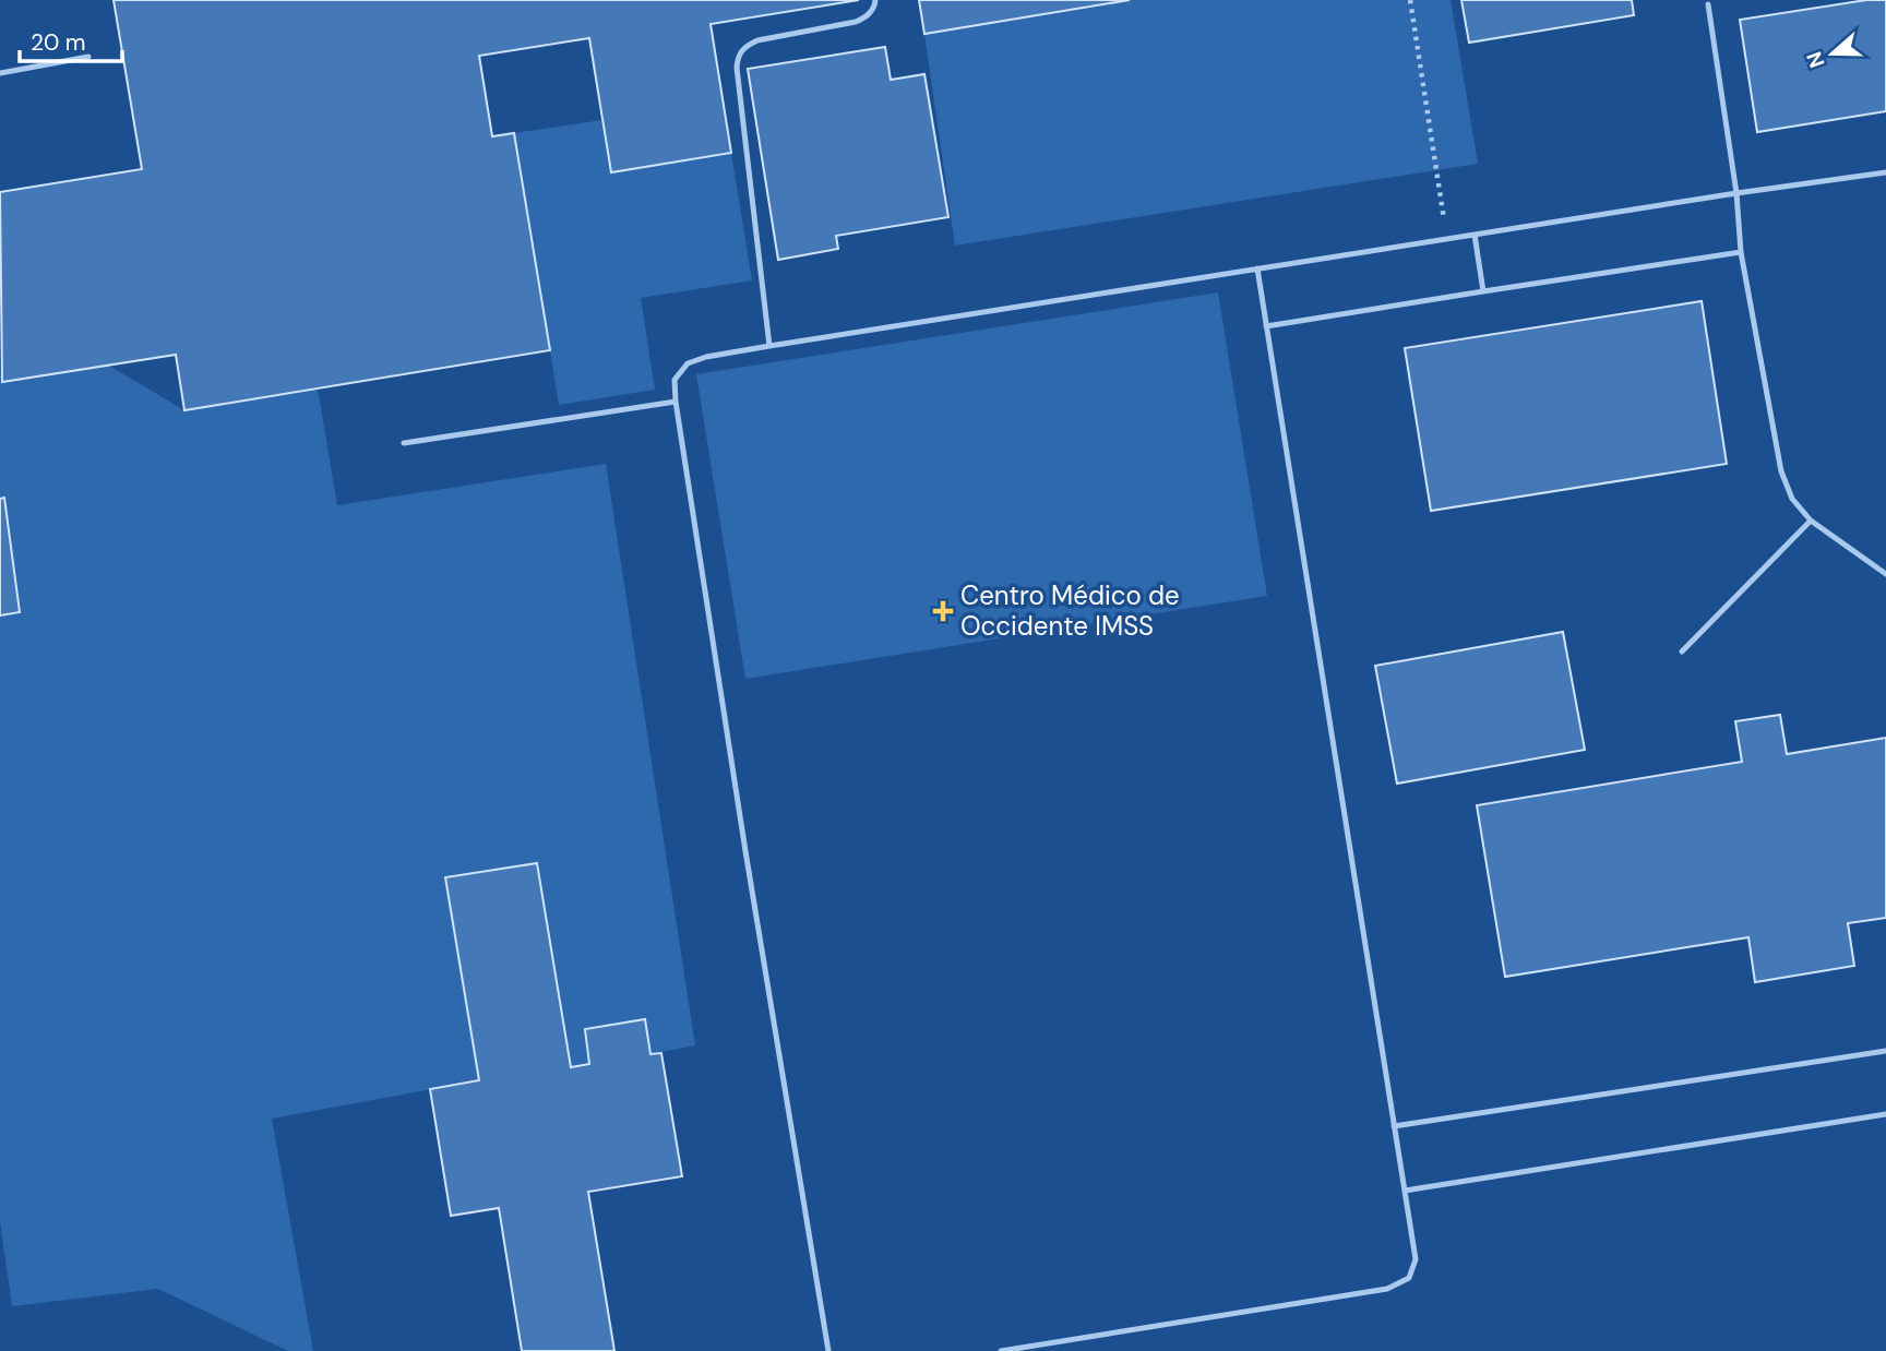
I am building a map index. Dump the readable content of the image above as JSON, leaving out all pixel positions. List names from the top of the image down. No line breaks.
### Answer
{"places":{"health":["Centro Médico de Occidente IMSS"]},"scale_bar":"20 m","north":"left"}
